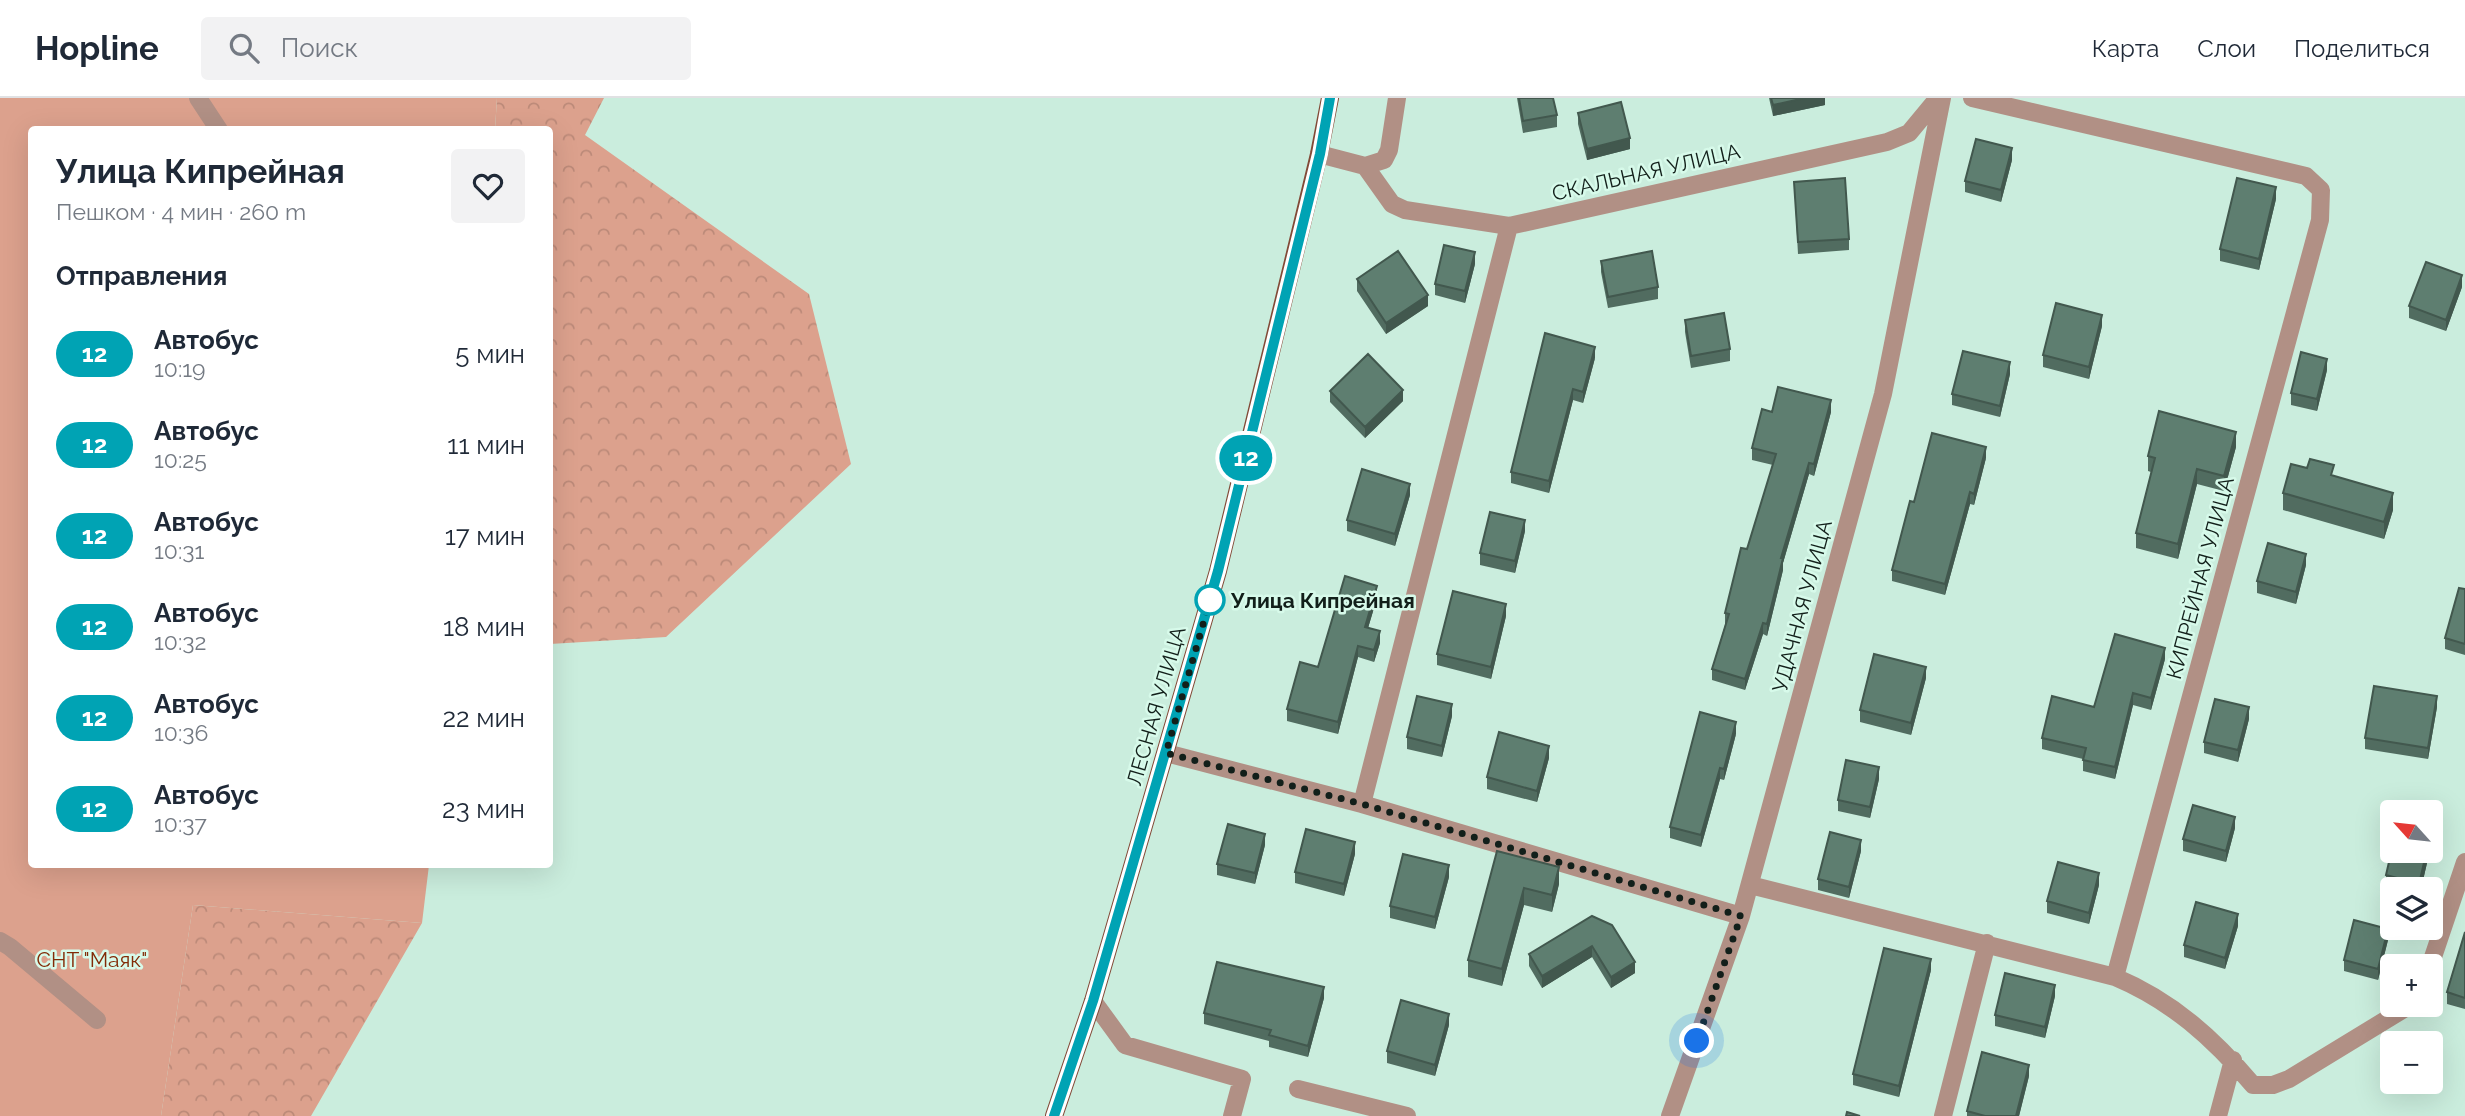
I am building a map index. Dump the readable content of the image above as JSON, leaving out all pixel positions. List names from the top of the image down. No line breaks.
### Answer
{"streets":{"main road":["ЛЕСНАЯ УЛИЦА"],"street":["СКАЛЬНАЯ УЛИЦА","КИПРЕЙНАЯ УЛИЦА","УДАЧНАЯ УЛИЦА"]},"crossings":[["СКАЛЬНАЯ УЛИЦА","УДАЧНАЯ УЛИЦА"]],"parks":["СНТ \"Маяк\""],"places":["Улица Кипрейная"],"lines":["bus line 12"],"north":"top left","page":{"header":"Hopline","search":"Поиск","nav":["Карта","Слои","Поделиться"],"on_map":"12","heading":[["Улица Кипрейная","Пешком · 4 мин · 260 m"],"Отправления"],"list":[{"mark":"12","name":"Автобус","note":"10:19","value":"5 мин"},{"mark":"12","name":"Автобус","note":"10:25","value":"11 мин"},{"mark":"12","name":"Автобус","note":"10:31","value":"17 мин"},{"mark":"12","name":"Автобус","note":"10:32","value":"18 мин"},{"mark":"12","name":"Автобус","note":"10:36","value":"22 мин"},{"mark":"12","name":"Автобус","note":"10:37","value":"23 мин"}],"map_buttons":["+","−"]}}
